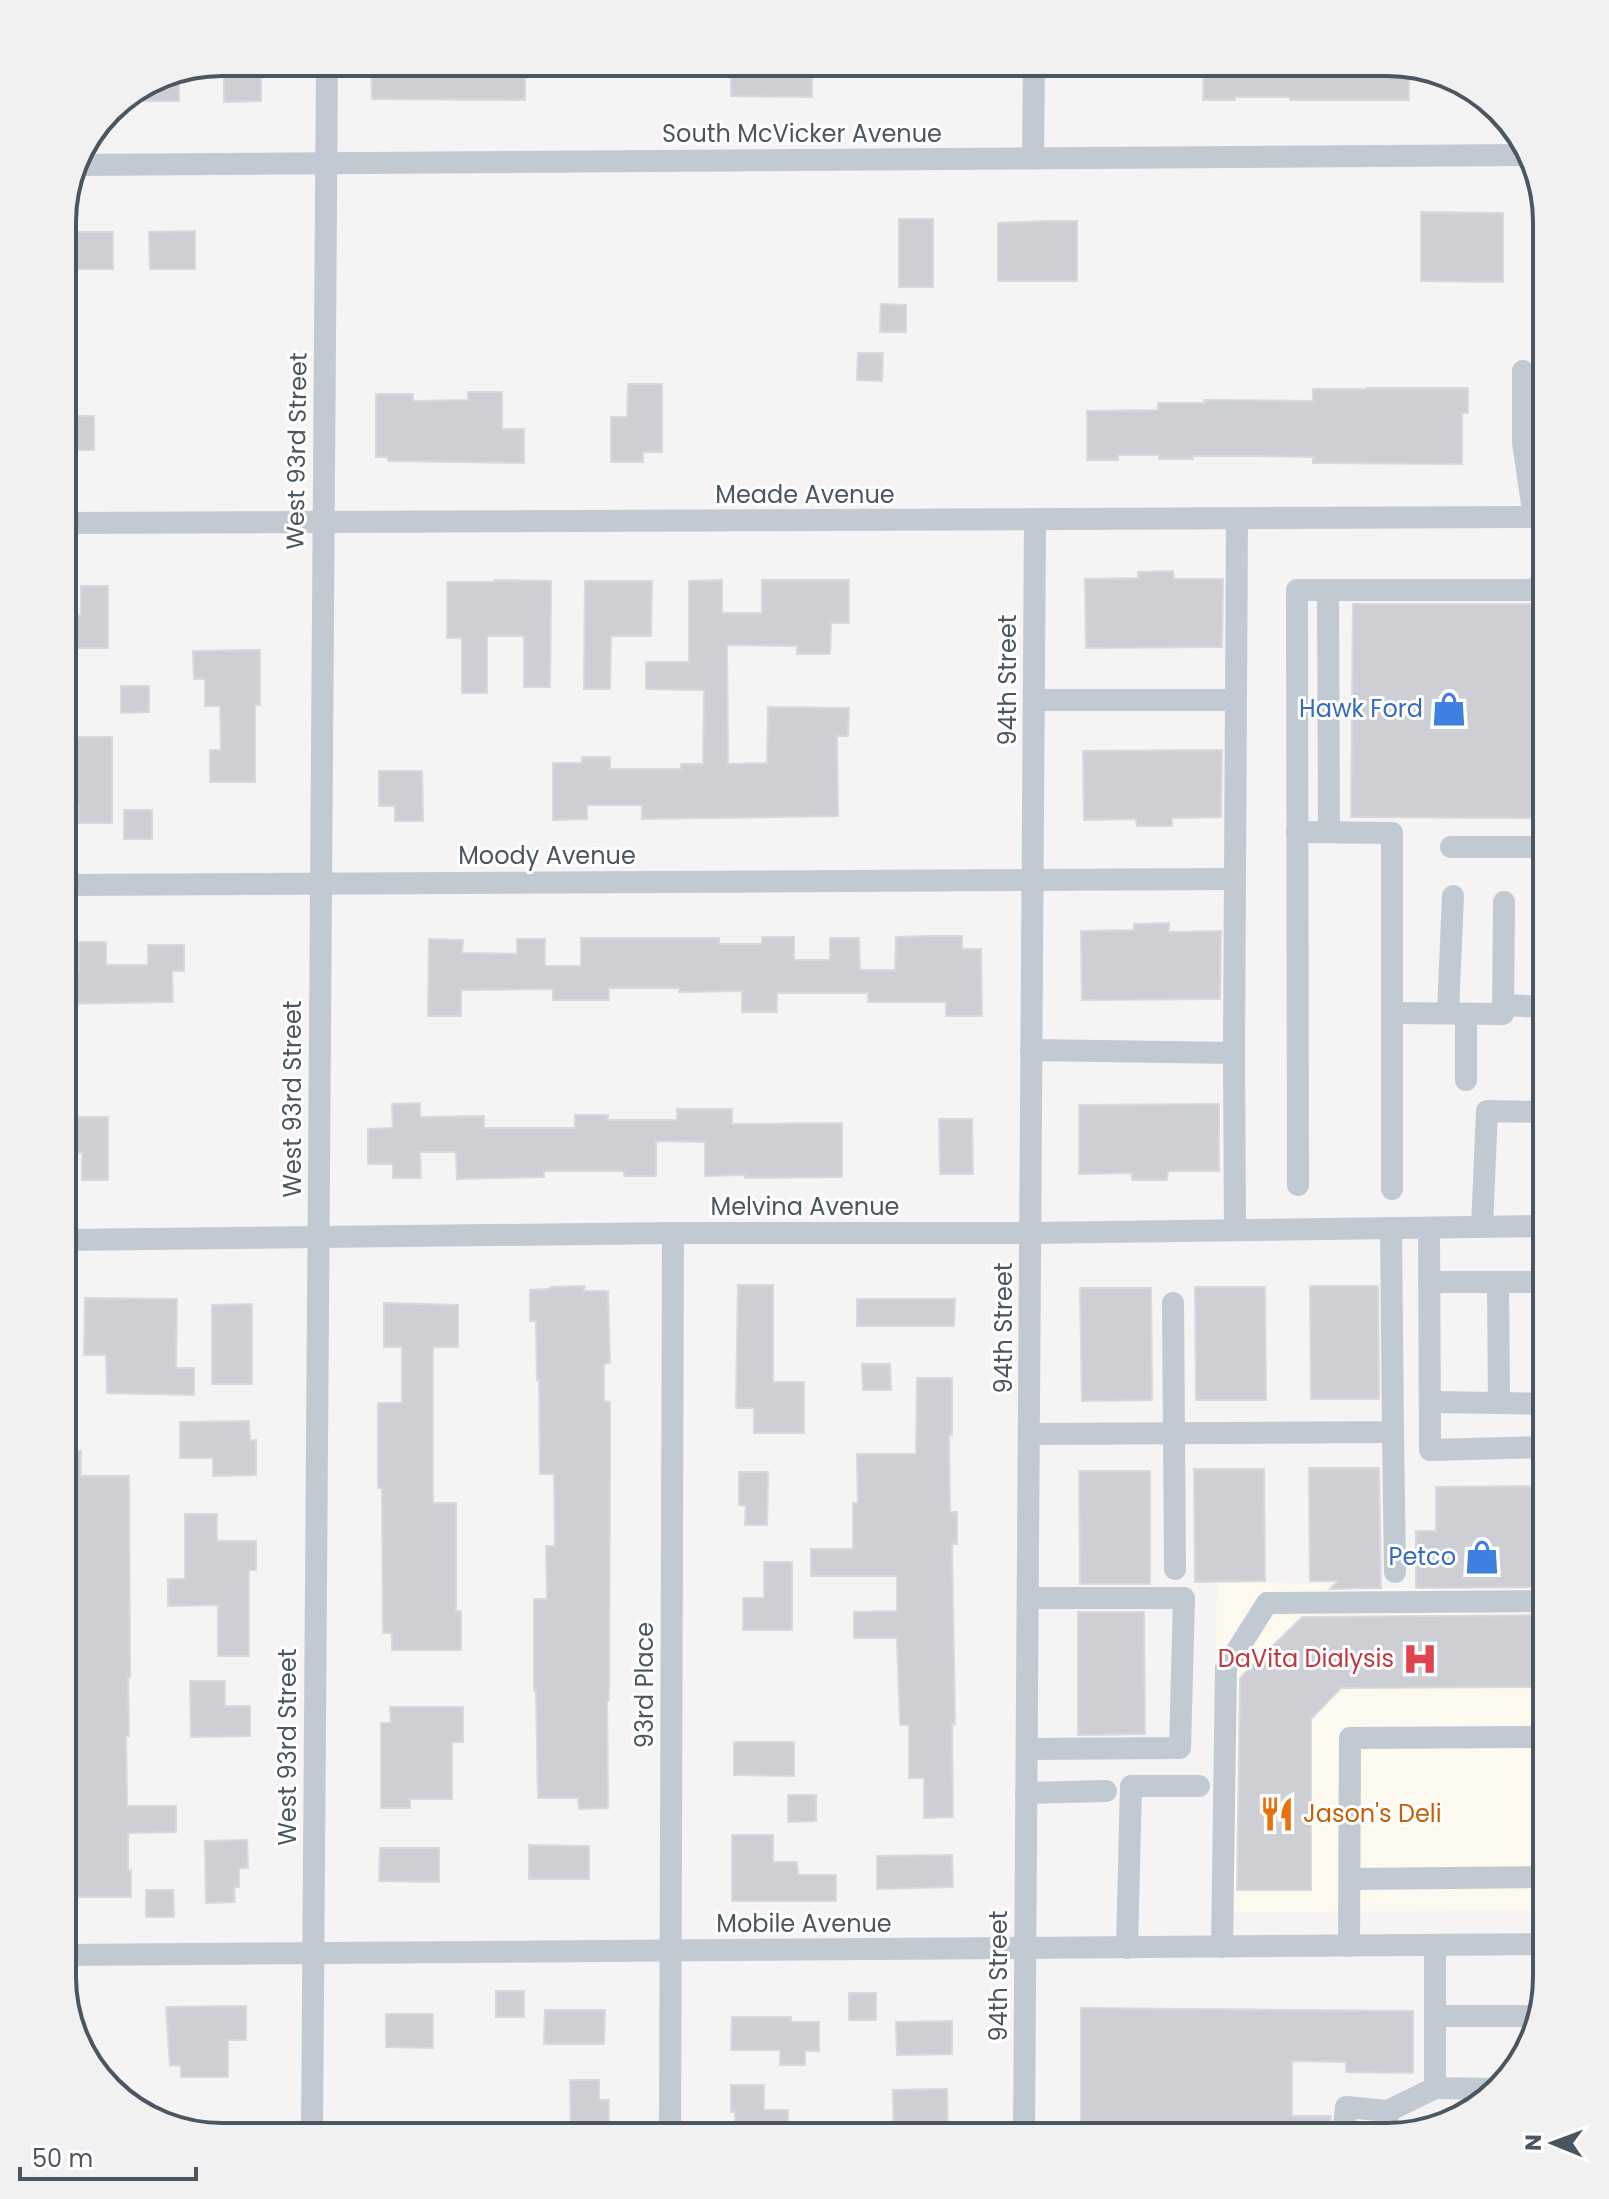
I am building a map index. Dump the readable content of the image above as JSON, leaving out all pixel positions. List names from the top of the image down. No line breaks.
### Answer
{"streets":{"street":["South McVicker Avenue","West 93rd Street","Meade Avenue","94th Street","Moody Avenue","Melvina Avenue","93rd Place","Mobile Avenue"]},"crossings":[["South McVicker Avenue","West 93rd Street"],["West 93rd Street","Meade Avenue"],["West 93rd Street","Moody Avenue"],["West 93rd Street","Melvina Avenue"],["West 93rd Street","Mobile Avenue"],["Meade Avenue","94th Street"],["94th Street","Moody Avenue"],["94th Street","Melvina Avenue"],["94th Street","Mobile Avenue"],["Melvina Avenue","93rd Place"],["93rd Place","Mobile Avenue"]],"places":{"shop":["Hawk Ford","Petco"],"hospital":["DaVita Dialysis"],"restaurant":["Jason's Deli"]},"scale_bar":"50 m","north":"left"}
